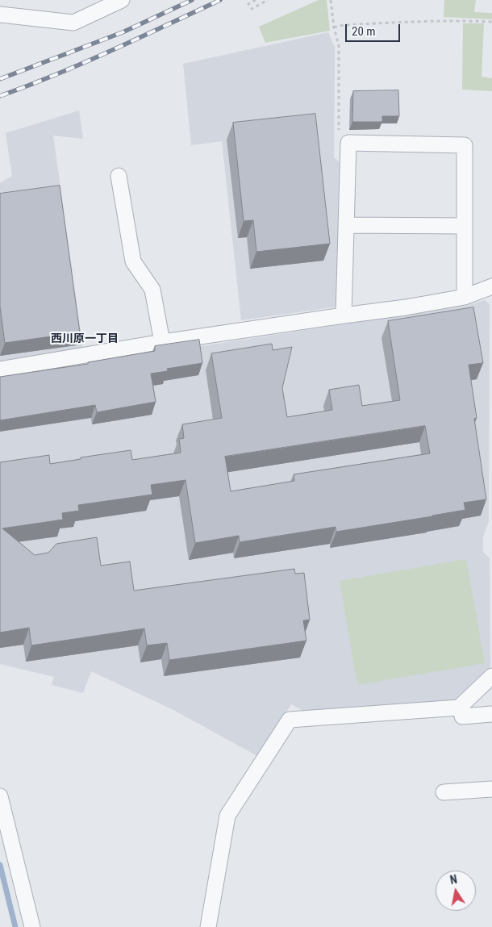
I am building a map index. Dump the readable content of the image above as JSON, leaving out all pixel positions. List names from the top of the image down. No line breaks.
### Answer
{"districts":["西川原一丁目"],"scale_bar":"20 m","north":"top"}
